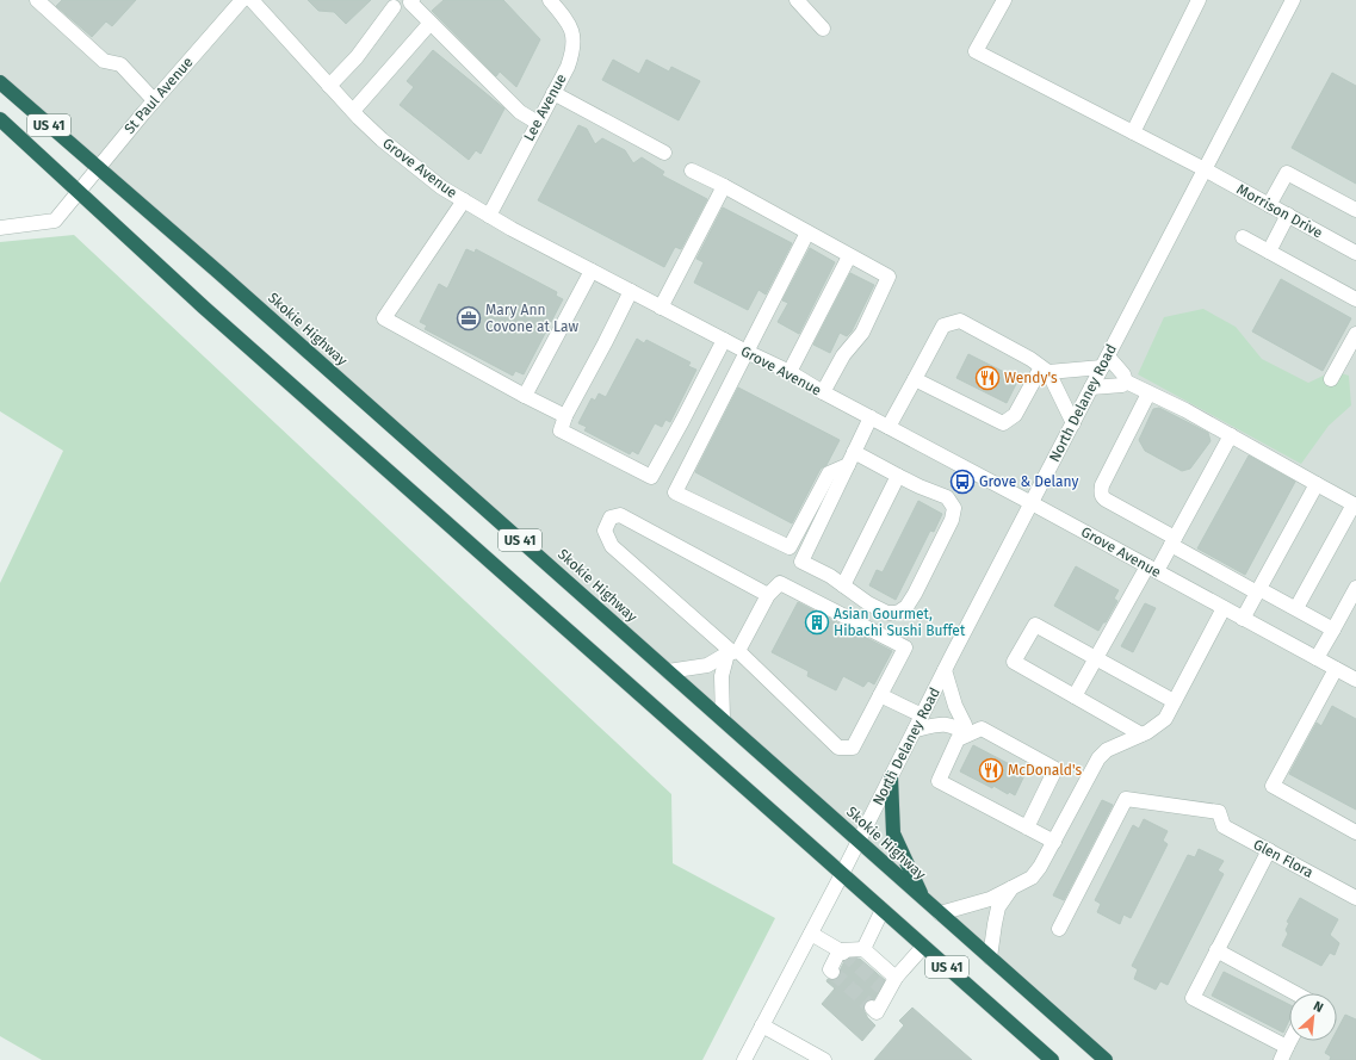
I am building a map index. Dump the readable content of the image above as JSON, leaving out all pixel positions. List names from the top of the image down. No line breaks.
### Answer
{"streets":{"highway":["US 41","Skokie Highway"],"street":["St Paul Avenue","Lee Avenue","Grove Avenue","Morrison Drive","North Delaney Road","Glen Flora"]},"crossings":[["St Paul Avenue","US 41"],["St Paul Avenue","Skokie Highway"],["Lee Avenue","Grove Avenue"],["US 41","North Delaney Road"],["Grove Avenue","North Delaney Road"],["Morrison Drive","North Delaney Road"],["Skokie Highway","North Delaney Road"]],"places":{"office":["Mary Ann Covone at Law"],"restaurant":["Wendy's","McDonald's"],"bus stop":["Grove & Delany"],"building":["Asian Gourmet, Hibachi Sushi Buffet"]},"north":"top right"}
